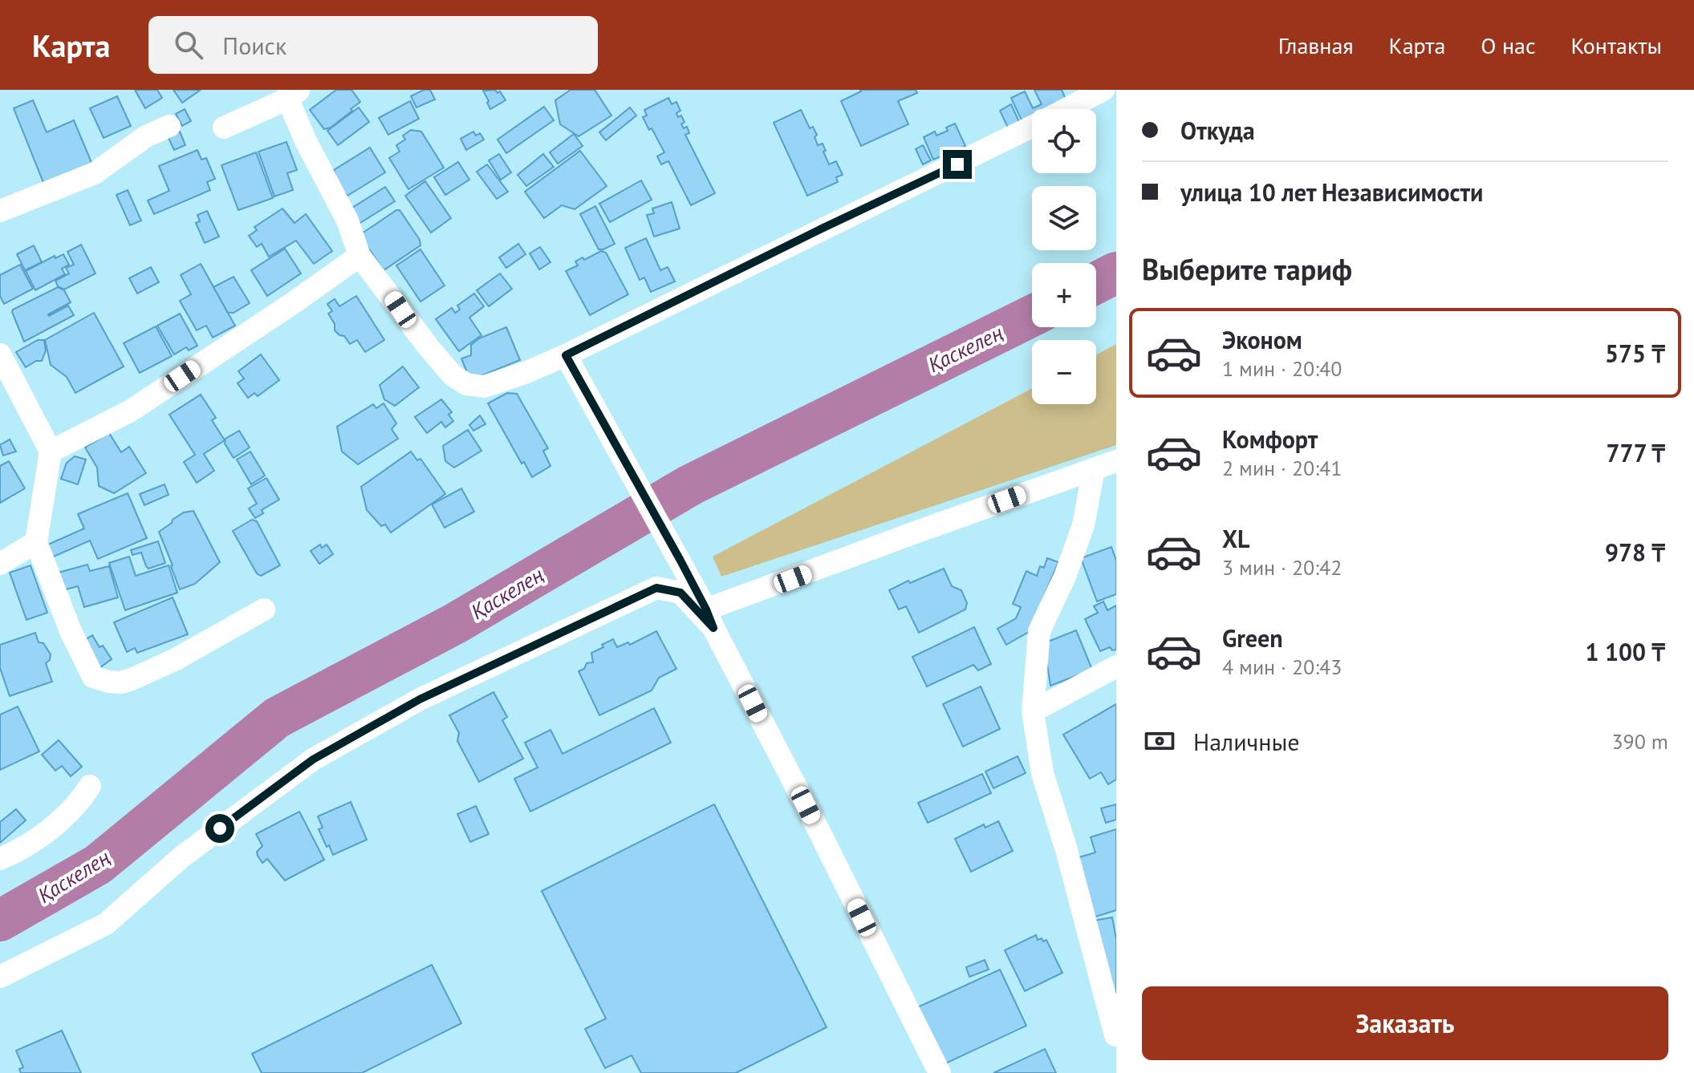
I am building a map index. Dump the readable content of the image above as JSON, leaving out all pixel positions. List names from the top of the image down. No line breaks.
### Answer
{"water":["Қаскелең"],"page":{"header":"Карта","search":"Поиск","nav":["Главная","Карта","О нас","Контакты"],"banner":["Откуда","улица 10 лет Независимости"],"map_buttons":["+","−"],"heading":"Выберите тариф","list":[{"name":"Эконом","note":"1 мин · 20:40","value":"575 ₸"},{"name":"Комфорт","note":"2 мин · 20:41","value":"777 ₸"},{"name":"XL","note":"3 мин · 20:42","value":"978 ₸"},{"name":"Green","note":"4 мин · 20:43","value":"1 100 ₸"}],"pay":["Наличные","390 m"],"buttons":"Заказать"}}
